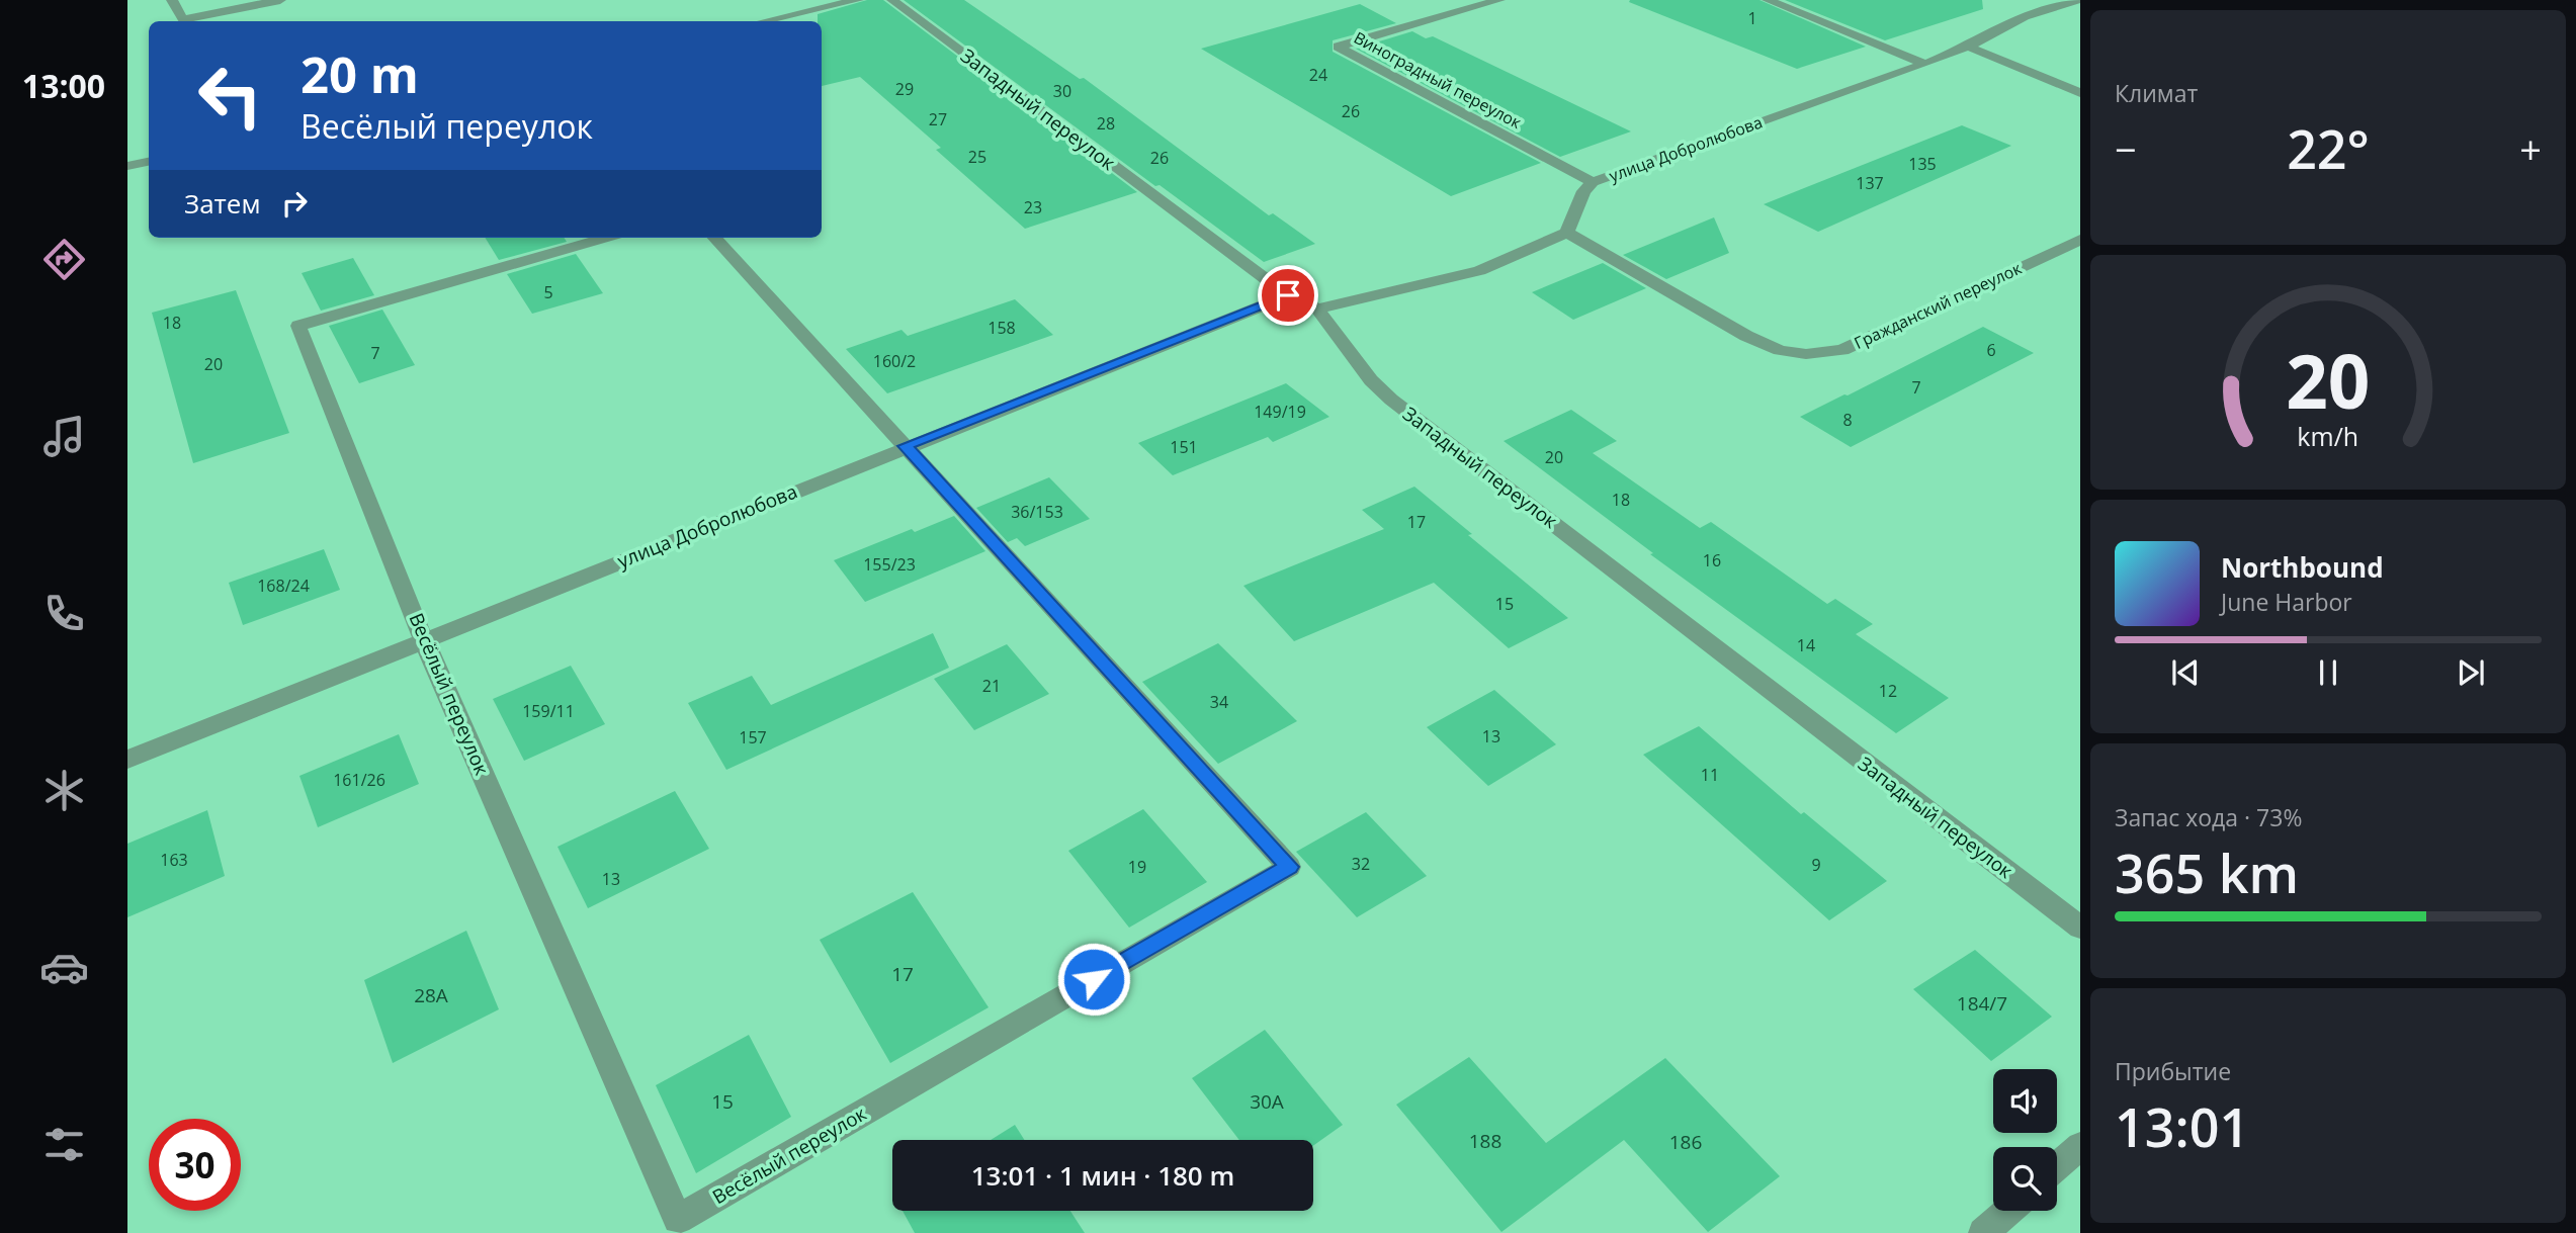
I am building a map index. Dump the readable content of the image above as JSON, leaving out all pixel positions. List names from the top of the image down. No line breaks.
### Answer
{"streets":{"street":["Виноградный переулок","Западный переулок","улица Добролюбова","Гражданский переулок","Весёлый переулок"]},"crossings":[["Виноградный переулок","улица Добролюбова"],["Западный переулок","улица Добролюбова"],["улица Добролюбова","Гражданский переулок"],["улица Добролюбова","Весёлый переулок"]],"house_numbers":["1","24","29","30","26","27","28","25","26","135","137","23","5","18","158","6","7","160/2","20","7","149/19","8","151","20","18","36/153","17","16","155/23","168/24","15","14","21","12","34","159/11","13","157","11","161/26","163","32","9","19","13","17","28А","184/7","15","30А","188","186"],"page":{"tabs":"13:00","tile":["Климат",["Запас хода · 73%","365 km"],["Прибытие","13:01"]],"turn":["20 m","Весёлый переулок"],"heat":["−","22°","+"],"then":"Затем","song":["Northbound","June Harbor"],"limit":"30","trip":"13:01 · 1 мин · 180 m","gauge":["20","km/h"]}}
